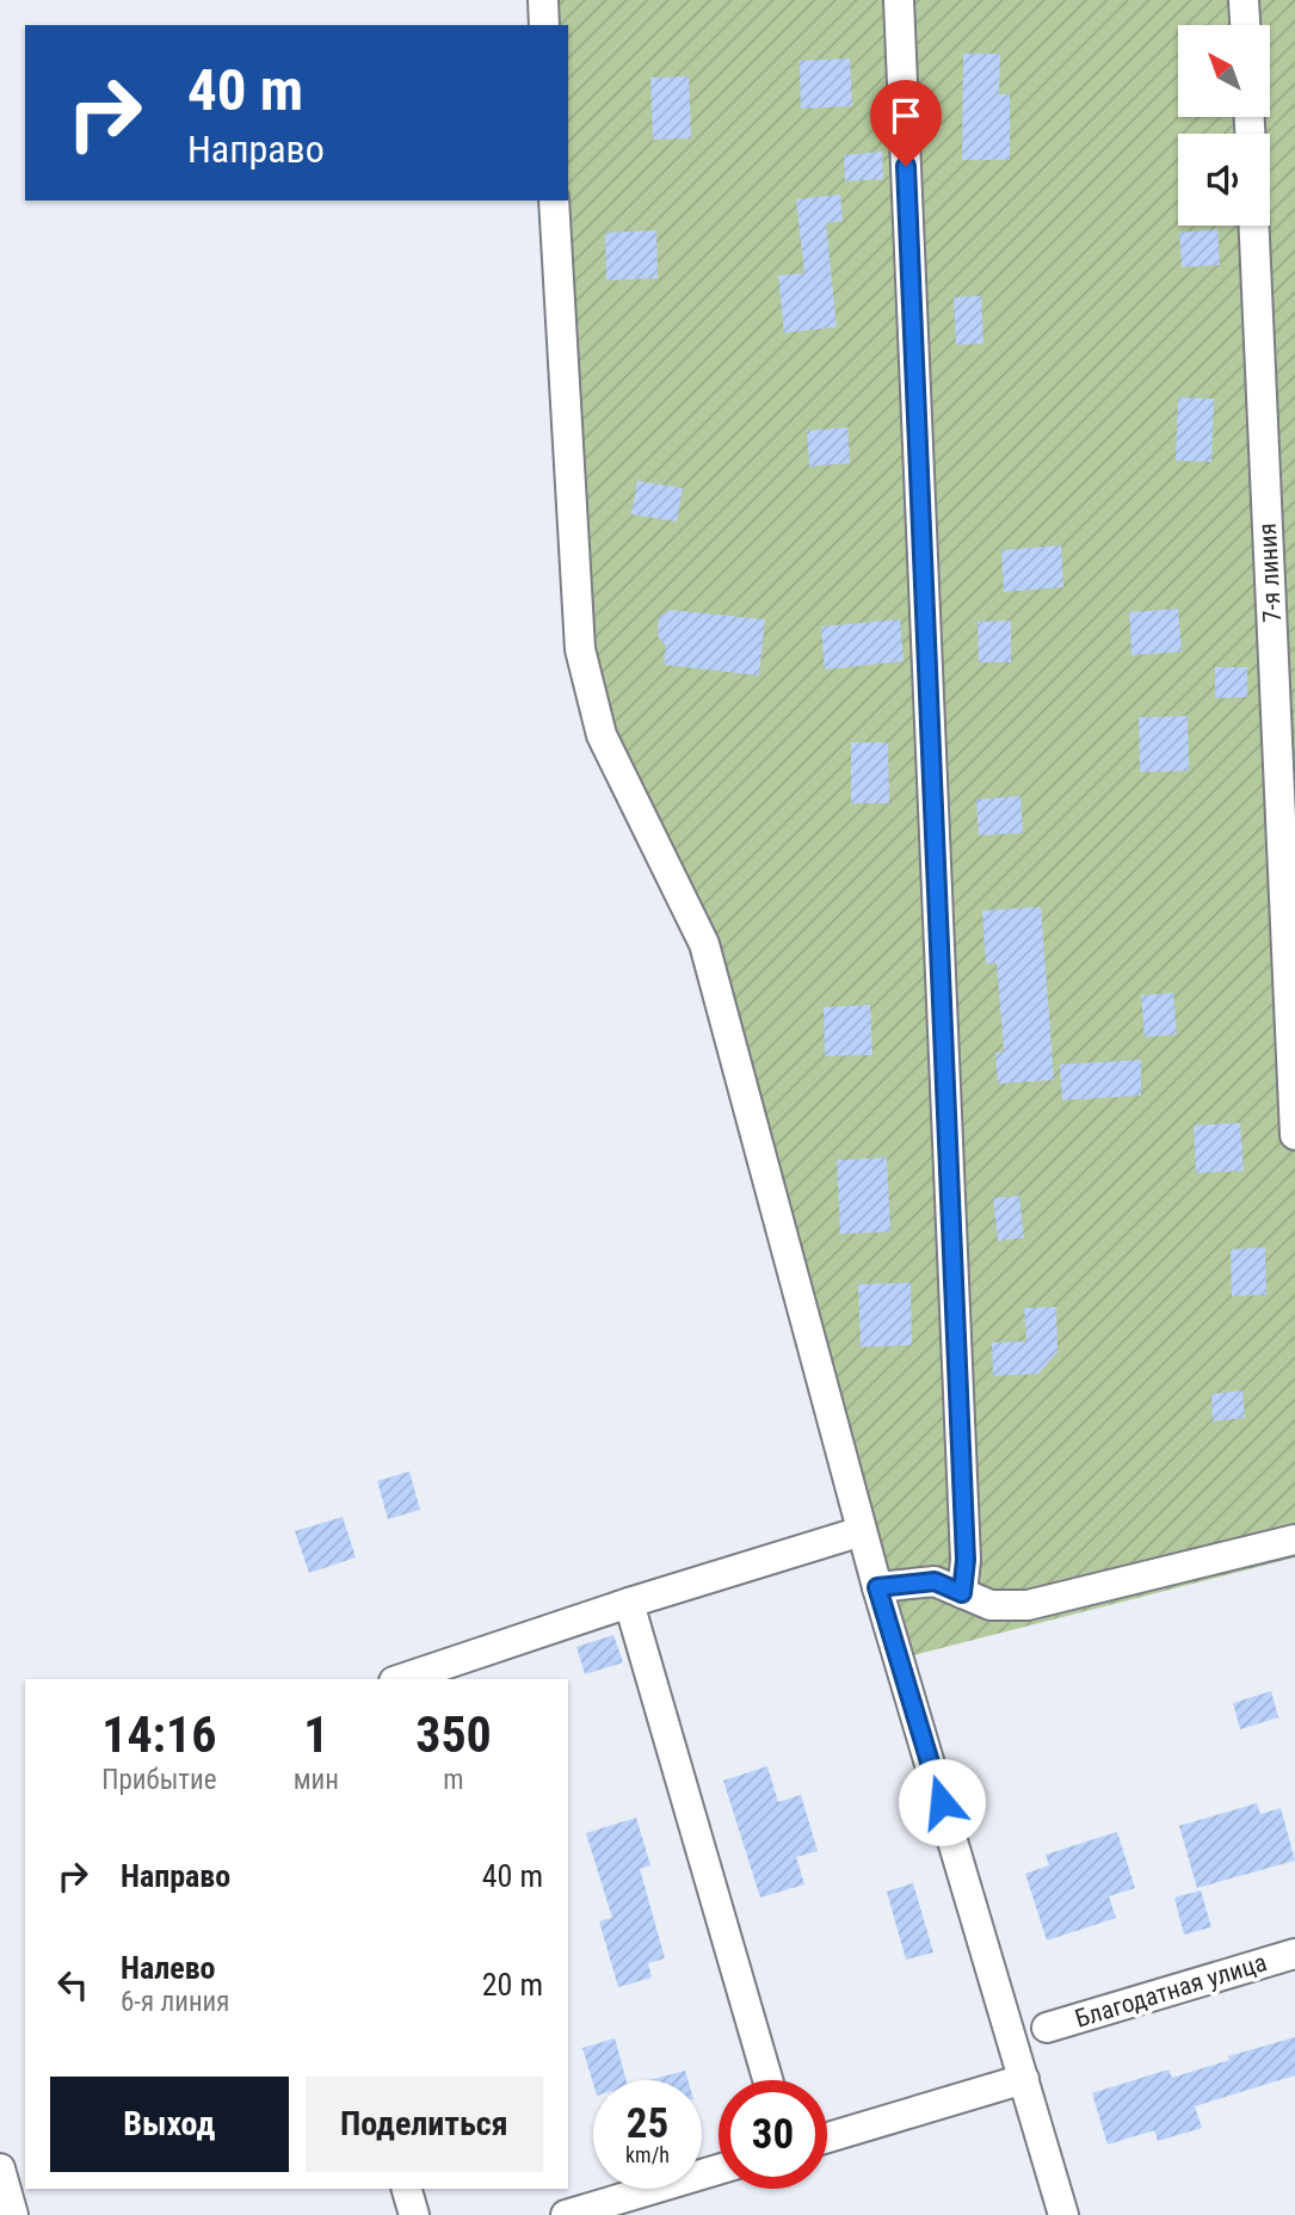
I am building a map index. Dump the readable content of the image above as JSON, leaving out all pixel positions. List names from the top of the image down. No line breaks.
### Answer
{"streets":{"street":["7-я линия","Благодатная улица"]},"north":"top left","page":{"turn":["40 m","Направо"],"eta":["14:16","Прибытие","1","мин","350","m"],"list":[{"name":"Направо","value":"40 m"},{"name":"Налево","note":"6-я линия","value":"20 m"}],"buttons":["Выход","Поделиться"],"speed":"25 km/h","limit":"30"}}
